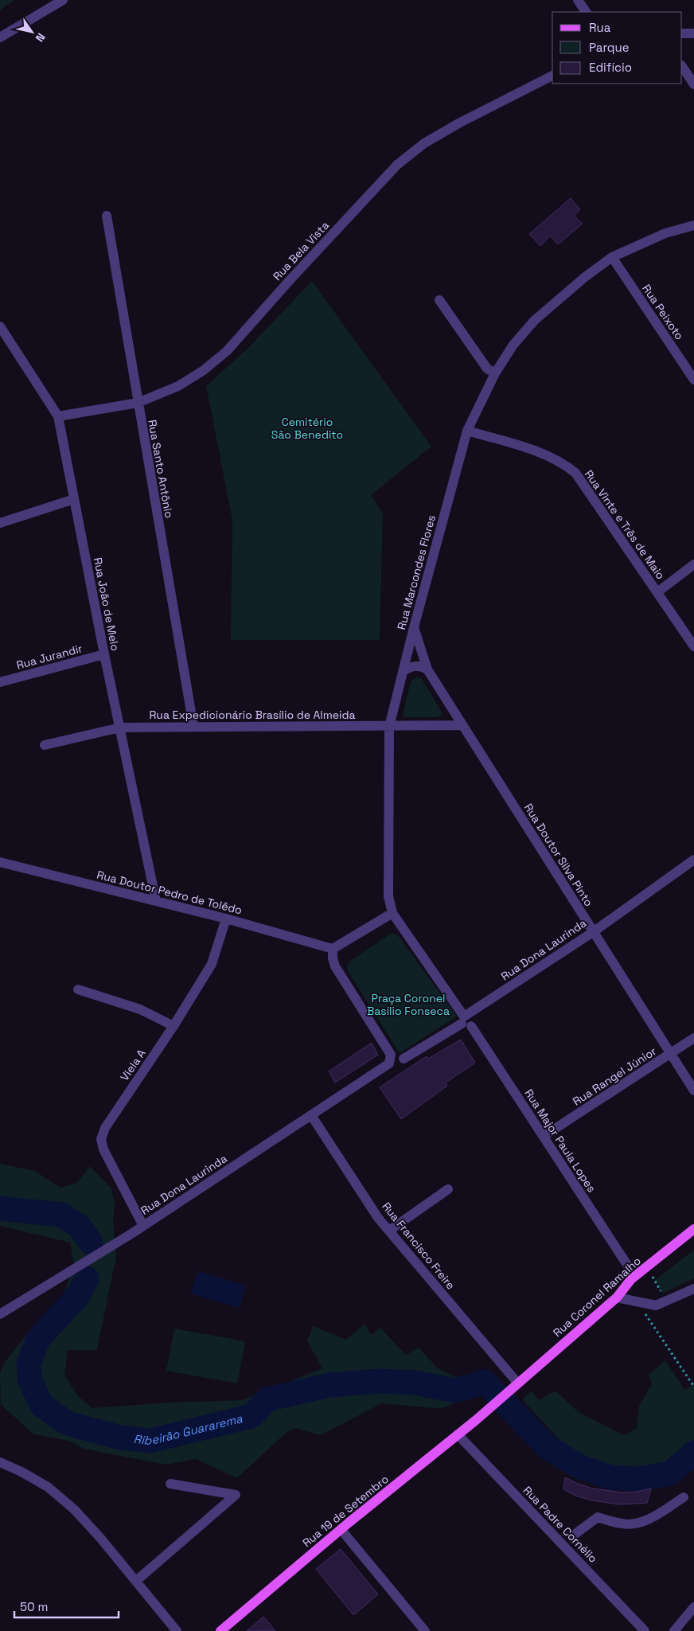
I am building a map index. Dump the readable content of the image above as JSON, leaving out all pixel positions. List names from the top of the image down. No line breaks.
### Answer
{"streets":{"main road":["Rua Coronel Ramalho","Rua 19 de Setembro"],"street":["Rua Bela Vista","Rua Peixoto","Rua Santo Antônio","Rua Vinte e Três de Maio","Rua Marcondes Flores","Rua João de Melo","Rua Jurandir","Rua Expedicionário Brasílio de Almeida","Rua Doutor Silva Pinto","Rua Doutor Pedro de Tolêdo","Rua Dona Laurinda","Viela A","Rua Rangel Júnior","Rua Major Paula Lopes","Rua Francisco Freire","Rua Padre Cornélio"]},"crossings":[["Rua Bela Vista","Rua Santo Antônio"],["Rua Bela Vista","Rua João de Melo"],["Rua Peixoto","Rua Marcondes Flores"],["Rua Santo Antônio","Rua Expedicionário Brasílio de Almeida"],["Rua Vinte e Três de Maio","Rua Marcondes Flores"],["Rua Marcondes Flores","Rua Expedicionário Brasílio de Almeida"],["Rua Marcondes Flores","Rua Doutor Silva Pinto"],["Rua Marcondes Flores","Rua Dona Laurinda"],["Rua Marcondes Flores","Rua Major Paula Lopes"],["Rua João de Melo","Rua Jurandir"],["Rua João de Melo","Rua Expedicionário Brasílio de Almeida"],["Rua João de Melo","Rua Doutor Pedro de Tolêdo"],["Rua Expedicionário Brasílio de Almeida","Rua Doutor Silva Pinto"],["Rua Doutor Silva Pinto","Rua Dona Laurinda"],["Rua Doutor Silva Pinto","Rua Rangel Júnior"],["Rua Doutor Pedro de Tolêdo","Rua Dona Laurinda"],["Rua Doutor Pedro de Tolêdo","Viela A"],["Rua Dona Laurinda","Viela A"],["Rua Dona Laurinda","Rua Major Paula Lopes"],["Rua Dona Laurinda","Rua Francisco Freire"],["Rua Francisco Freire","Rua Coronel Ramalho"],["Rua Coronel Ramalho","Rua 19 de Setembro"],["Rua 19 de Setembro","Rua Padre Cornélio"]],"water":["Ribeirão Guararema"],"parks":["Cemitério São Benedito","Praça Coronel Basílio Fonseca"],"legend":["Rua","Parque","Edifício"],"scale_bar":"50 m","north":"bottom right"}
